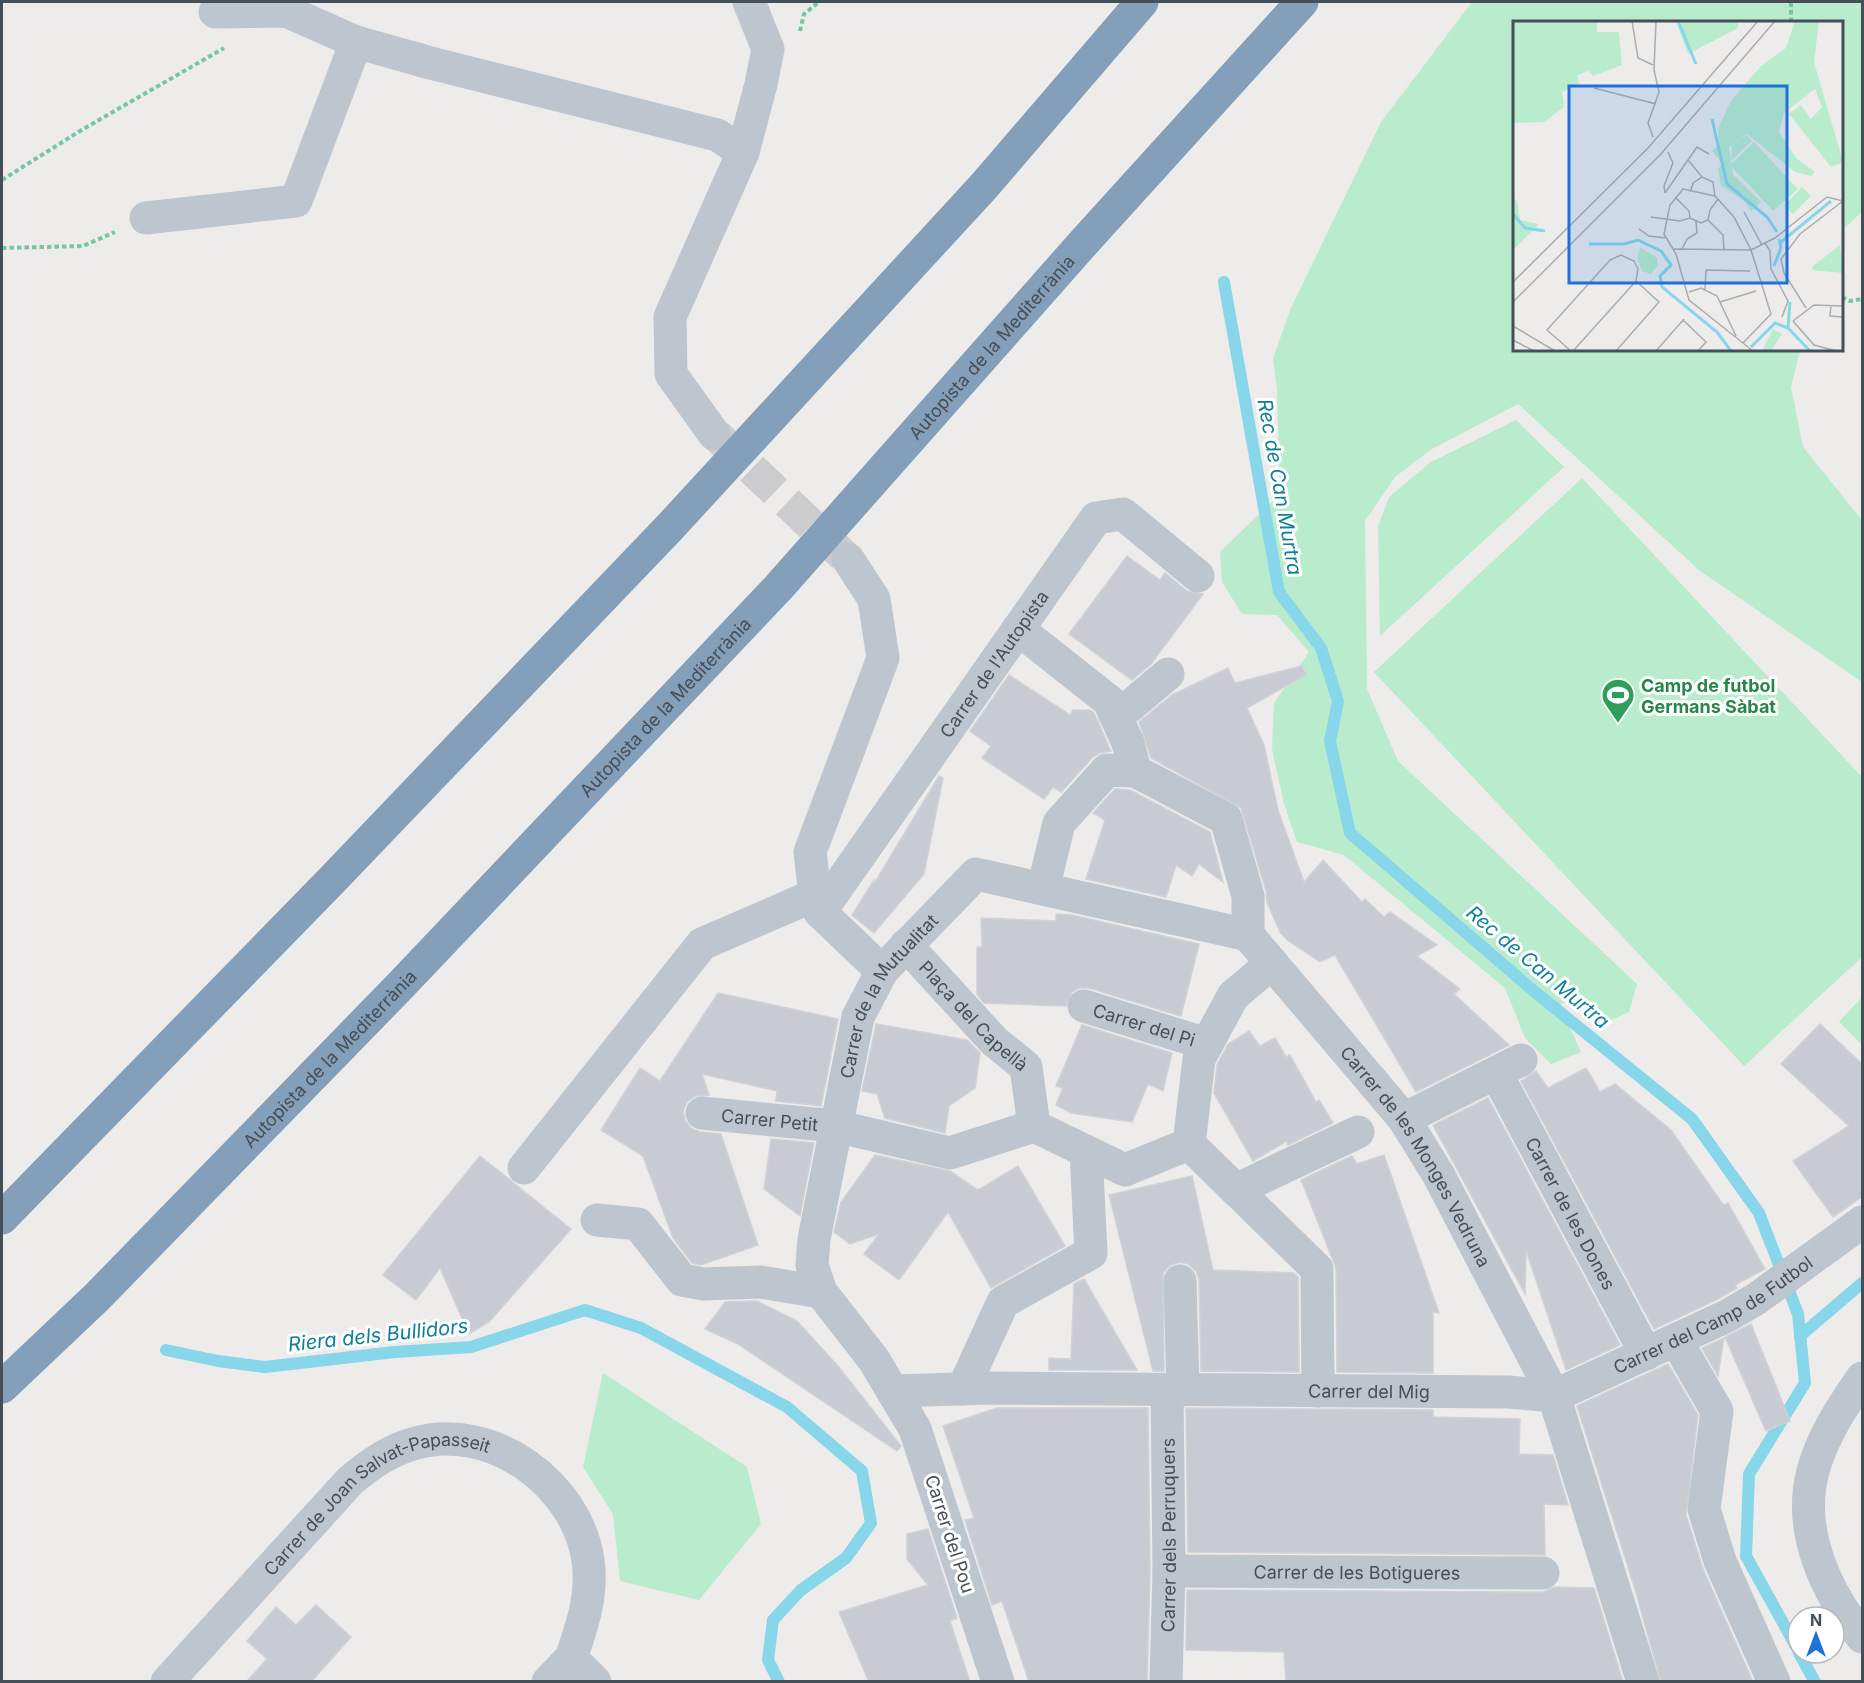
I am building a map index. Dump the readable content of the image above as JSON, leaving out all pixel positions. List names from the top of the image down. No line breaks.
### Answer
{"streets":{"highway":["Autopista de la Mediterrània"],"street":["Carrer de l'Autopista","Carrer de la Mutualitat","Plaça del Capellà","Carrer del Pi","Carrer Petit","Carrer de les Monges Vedruna","Carrer de les Dones","Carrer del Camp de Futbol","Carrer del Mig","Carrer de Joan Salvat-Papasseit","Carrer del Pou","Carrer dels Perruquers","Carrer de les Botigueres"]},"crossings":[["Carrer de la Mutualitat","Plaça del Capellà"],["Carrer de la Mutualitat","Carrer Petit"],["Carrer de la Mutualitat","Carrer de les Monges Vedruna"],["Carrer de la Mutualitat","Carrer del Mig"],["Carrer de la Mutualitat","Carrer del Pou"],["Carrer del Pi","Carrer de les Monges Vedruna"],["Carrer de les Monges Vedruna","Carrer de les Dones"],["Carrer de les Monges Vedruna","Carrer del Camp de Futbol"],["Carrer de les Monges Vedruna","Carrer del Mig"],["Carrer de les Dones","Carrer del Camp de Futbol"],["Carrer del Camp de Futbol","Carrer del Mig"],["Carrer del Mig","Carrer del Pou"],["Carrer del Mig","Carrer dels Perruquers"],["Carrer dels Perruquers","Carrer de les Botigueres"]],"water":["Rec de Can Murtra","Riera dels Bullidors"],"places":{"sports":["Camp de futbol Germans Sàbat"]},"north":"top"}
